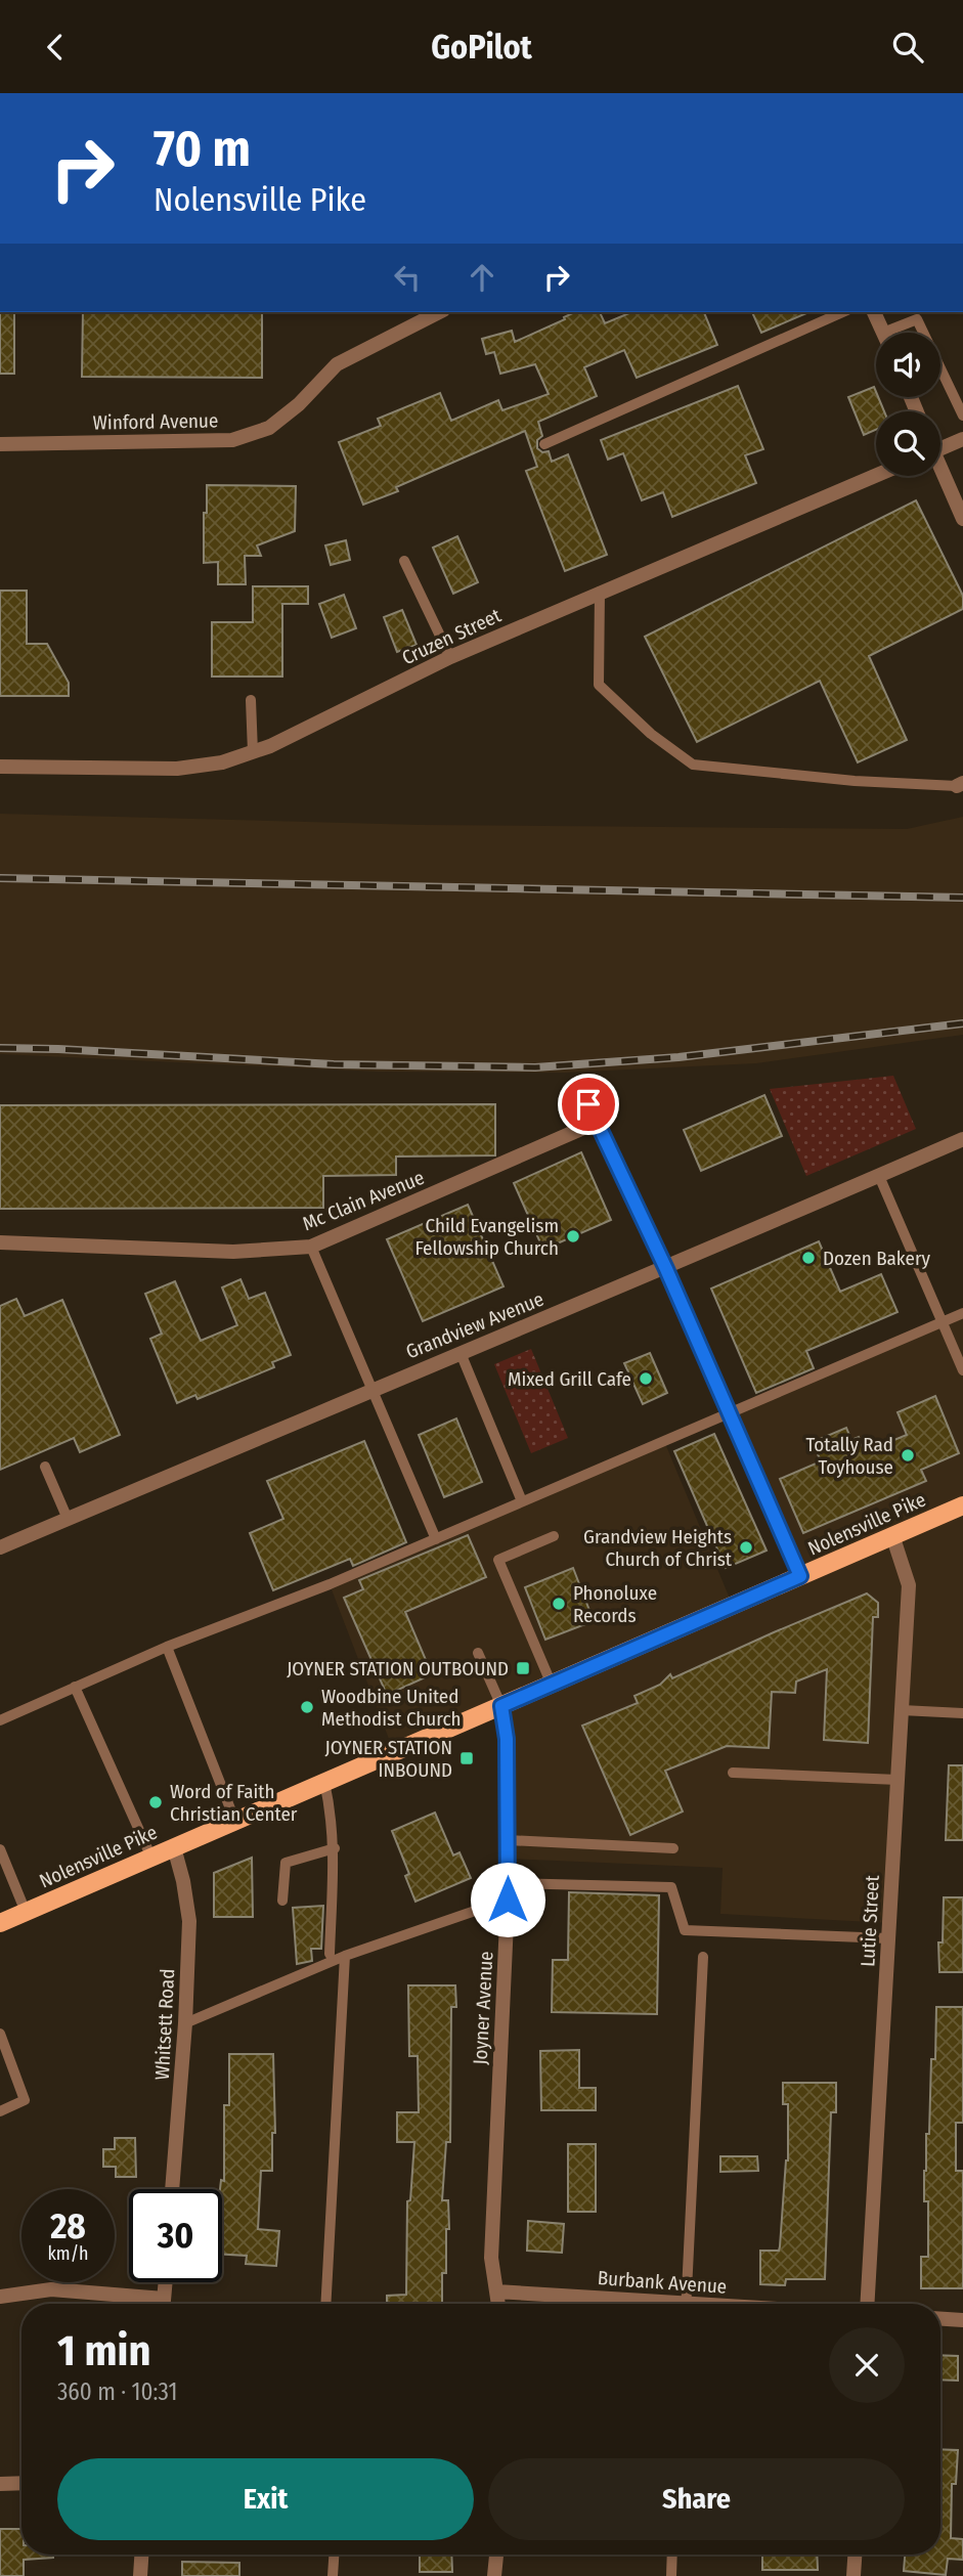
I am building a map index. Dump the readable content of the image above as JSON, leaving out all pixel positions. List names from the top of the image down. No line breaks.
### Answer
{"streets":{"main road":["Nolensville Pike"],"street":["Winford Avenue","Cruzen Street","Mc Clain Avenue","Grandview Avenue","Lutie Street","Joyner Avenue","Whitsett Road","Burbank Avenue"]},"crossings":[["Nolensville Pike","Lutie Street"],["Nolensville Pike","Joyner Avenue"],["Nolensville Pike","Whitsett Road"],["Joyner Avenue","Burbank Avenue"]],"places":{"other":["Child Evangelism Fellowship Church","Dozen Bakery","Mixed Grill Cafe","Totally Rad Toyhouse","Grandview Heights Church of Christ","Phonoluxe Records","Woodbine United Methodist Church","Word of Faith Christian Center"],"transit":["JOYNER STATION OUTBOUND","JOYNER STATION INBOUND"]},"page":{"header":"GoPilot","turn":["70 m","Nolensville Pike"],"speed":"28 km/h","limit":"30","heading":["1 min","360 m · 10:31"],"buttons":["Exit","Share"]}}
